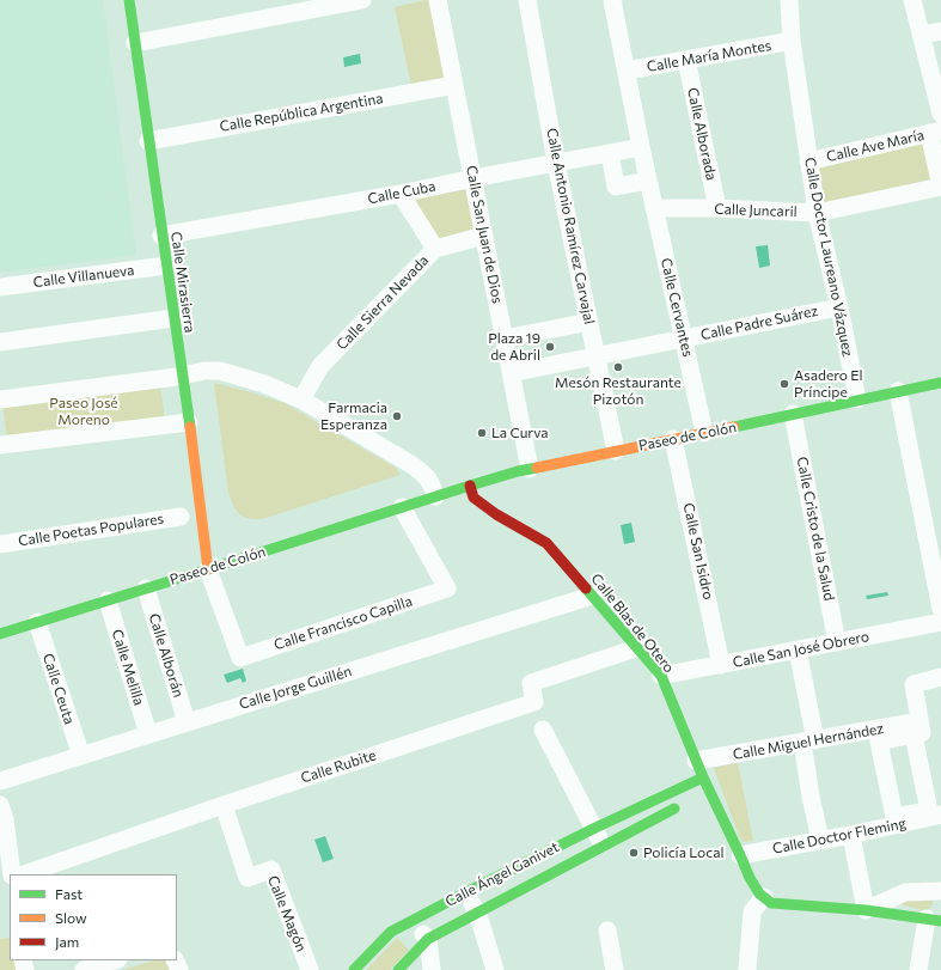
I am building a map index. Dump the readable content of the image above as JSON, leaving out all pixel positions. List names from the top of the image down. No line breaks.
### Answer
{"streets":{"street":["Calle María Montes","Calle República Argentina","Calle Alborada","Calle Ave María","Calle Cuba","Calle Juncaril","Calle Antonio Ramírez Carvajal","Calle San Juan de Dios","Calle Doctor Laureano Vázquez","Calle Villanueva","Calle Mirasierra","Calle Sierra Nevada","Calle Cervantes","Calle Padre Suárez","Paseo de Colón","Calle Cristo de la Salud","Calle Poetas Populares","Calle San Isidro","Calle Francisco Capilla","Calle Blas de Otero","Calle San José Obrero","Calle Alborán","Calle Melilla","Calle Jorge Guillén","Calle Ceuta","Calle Miguel Hernández","Calle Rubite","Calle Doctor Fleming","Calle Ángel Ganivet","Calle Magón"]},"crossings":[["Calle María Montes","Calle Alborada"],["Calle María Montes","Calle Doctor Laureano Vázquez"],["Calle María Montes","Calle Cervantes"],["Calle República Argentina","Calle San Juan de Dios"],["Calle República Argentina","Calle Mirasierra"],["Calle Alborada","Calle Juncaril"],["Calle Ave María","Calle Doctor Laureano Vázquez"],["Calle Cuba","Calle Antonio Ramírez Carvajal"],["Calle Cuba","Calle San Juan de Dios"],["Calle Cuba","Calle Mirasierra"],["Calle Cuba","Calle Cervantes"],["Calle Juncaril","Calle Doctor Laureano Vázquez"],["Calle Juncaril","Calle Cervantes"],["Calle Antonio Ramírez Carvajal","Calle Padre Suárez"],["Calle Antonio Ramírez Carvajal","Paseo de Colón"],["Calle San Juan de Dios","Calle Sierra Nevada"],["Calle San Juan de Dios","Paseo de Colón"],["Calle Doctor Laureano Vázquez","Calle Padre Suárez"],["Calle Doctor Laureano Vázquez","Paseo de Colón"],["Calle Villanueva","Calle Mirasierra"],["Calle Mirasierra","Paseo de Colón"],["Calle Mirasierra","Calle Francisco Capilla"],["Calle Cervantes","Calle Padre Suárez"],["Calle Cervantes","Paseo de Colón"],["Paseo de Colón","Calle Cristo de la Salud"],["Paseo de Colón","Calle San Isidro"],["Paseo de Colón","Calle Francisco Capilla"],["Paseo de Colón","Calle Blas de Otero"],["Paseo de Colón","Calle Alborán"],["Paseo de Colón","Calle Melilla"],["Paseo de Colón","Calle Ceuta"],["Calle Cristo de la Salud","Calle San José Obrero"],["Calle San Isidro","Calle San José Obrero"],["Calle Blas de Otero","Calle San José Obrero"],["Calle Blas de Otero","Calle Jorge Guillén"],["Calle Blas de Otero","Calle Miguel Hernández"],["Calle Blas de Otero","Calle Rubite"],["Calle Blas de Otero","Calle Doctor Fleming"],["Calle Blas de Otero","Calle Ángel Ganivet"],["Calle Alborán","Calle Jorge Guillén"],["Calle Melilla","Calle Jorge Guillén"],["Calle Jorge Guillén","Calle Ceuta"],["Calle Rubite","Calle Magón"]],"parks":["Paseo José Moreno"],"places":["Plaza 19 de Abril","Mesón Restaurante Pizotón","Asadero El Príncipe","Farmacia Esperanza","La Curva","Policía Local"],"legend":["Fast","Slow","Jam"]}
